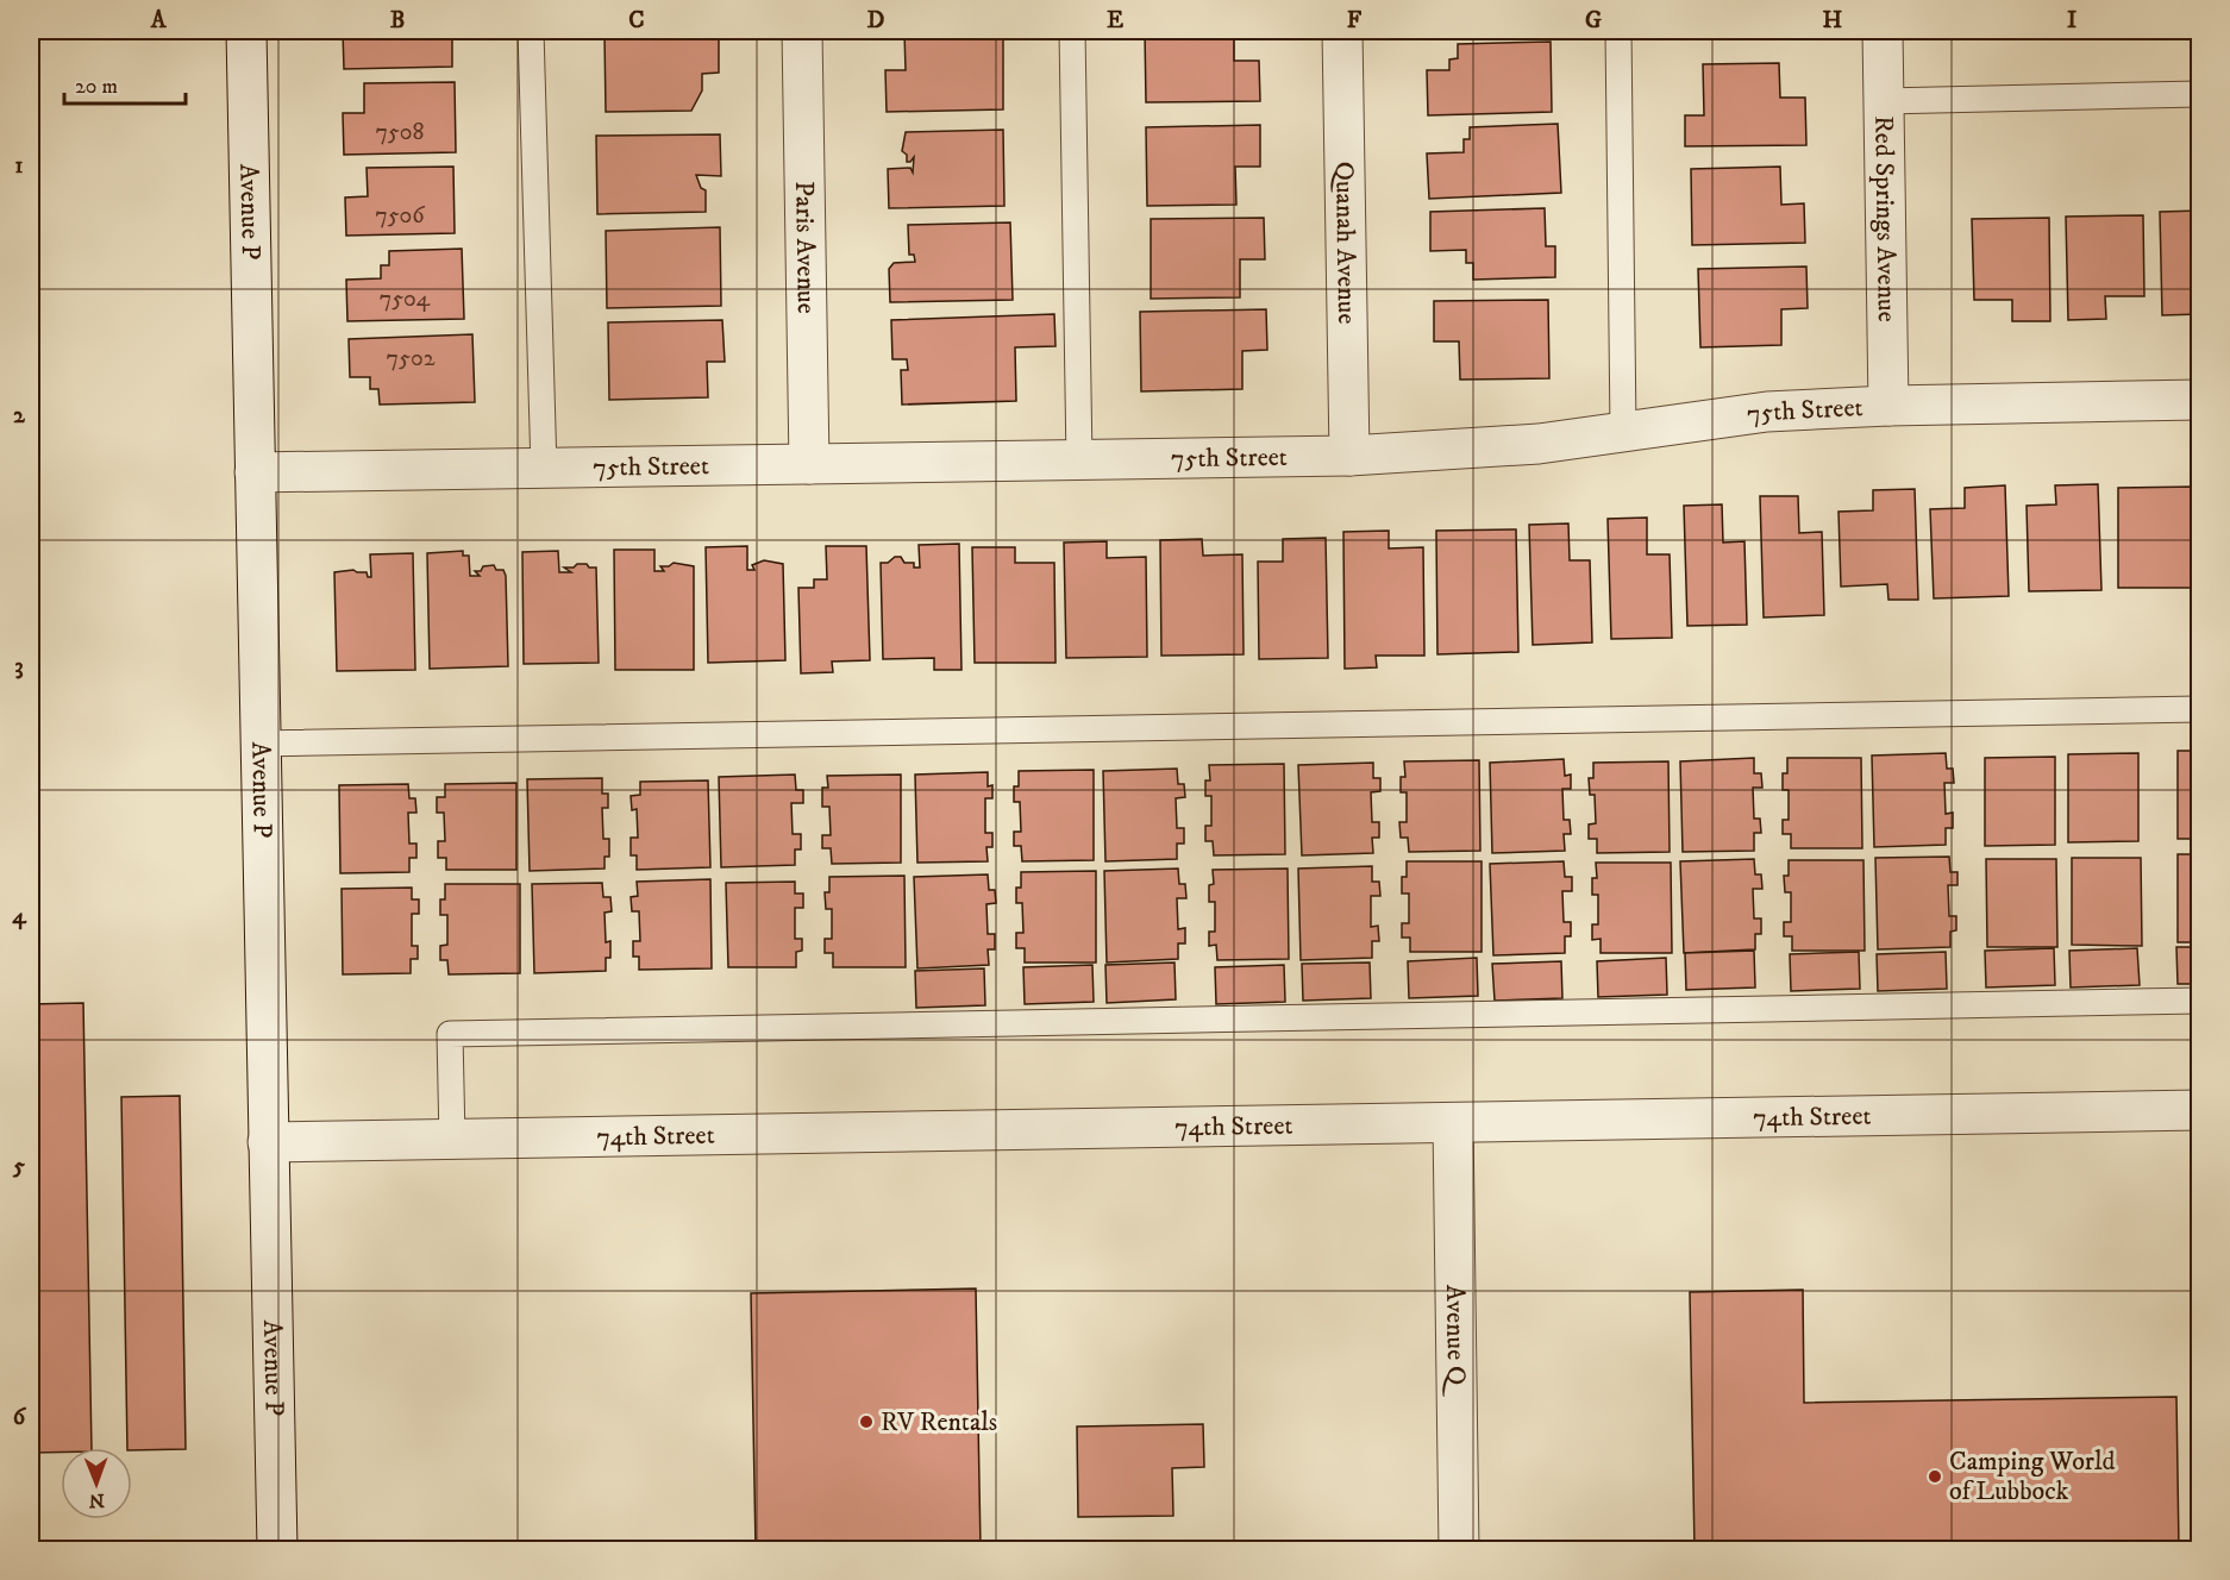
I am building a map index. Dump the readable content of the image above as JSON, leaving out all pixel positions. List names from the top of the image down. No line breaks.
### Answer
{"streets":{"street":["Avenue P","Red Springs Avenue","Quanah Avenue","Paris Avenue","75th Street","74th Street","Avenue Q"]},"crossings":[["Avenue P","75th Street"],["Avenue P","74th Street"],["Red Springs Avenue","75th Street"],["Quanah Avenue","75th Street"],["Paris Avenue","75th Street"],["74th Street","Avenue Q"]],"places":["RV Rentals","Camping World of Lubbock"],"house_numbers":["7508","7506","7504","7502"],"scale_bar":"20 m","north":"bottom","grid":{"columns":["A","B","C","D","E","F","G","H","I"],"rows":["1","2","3","4","5","6"]}}
